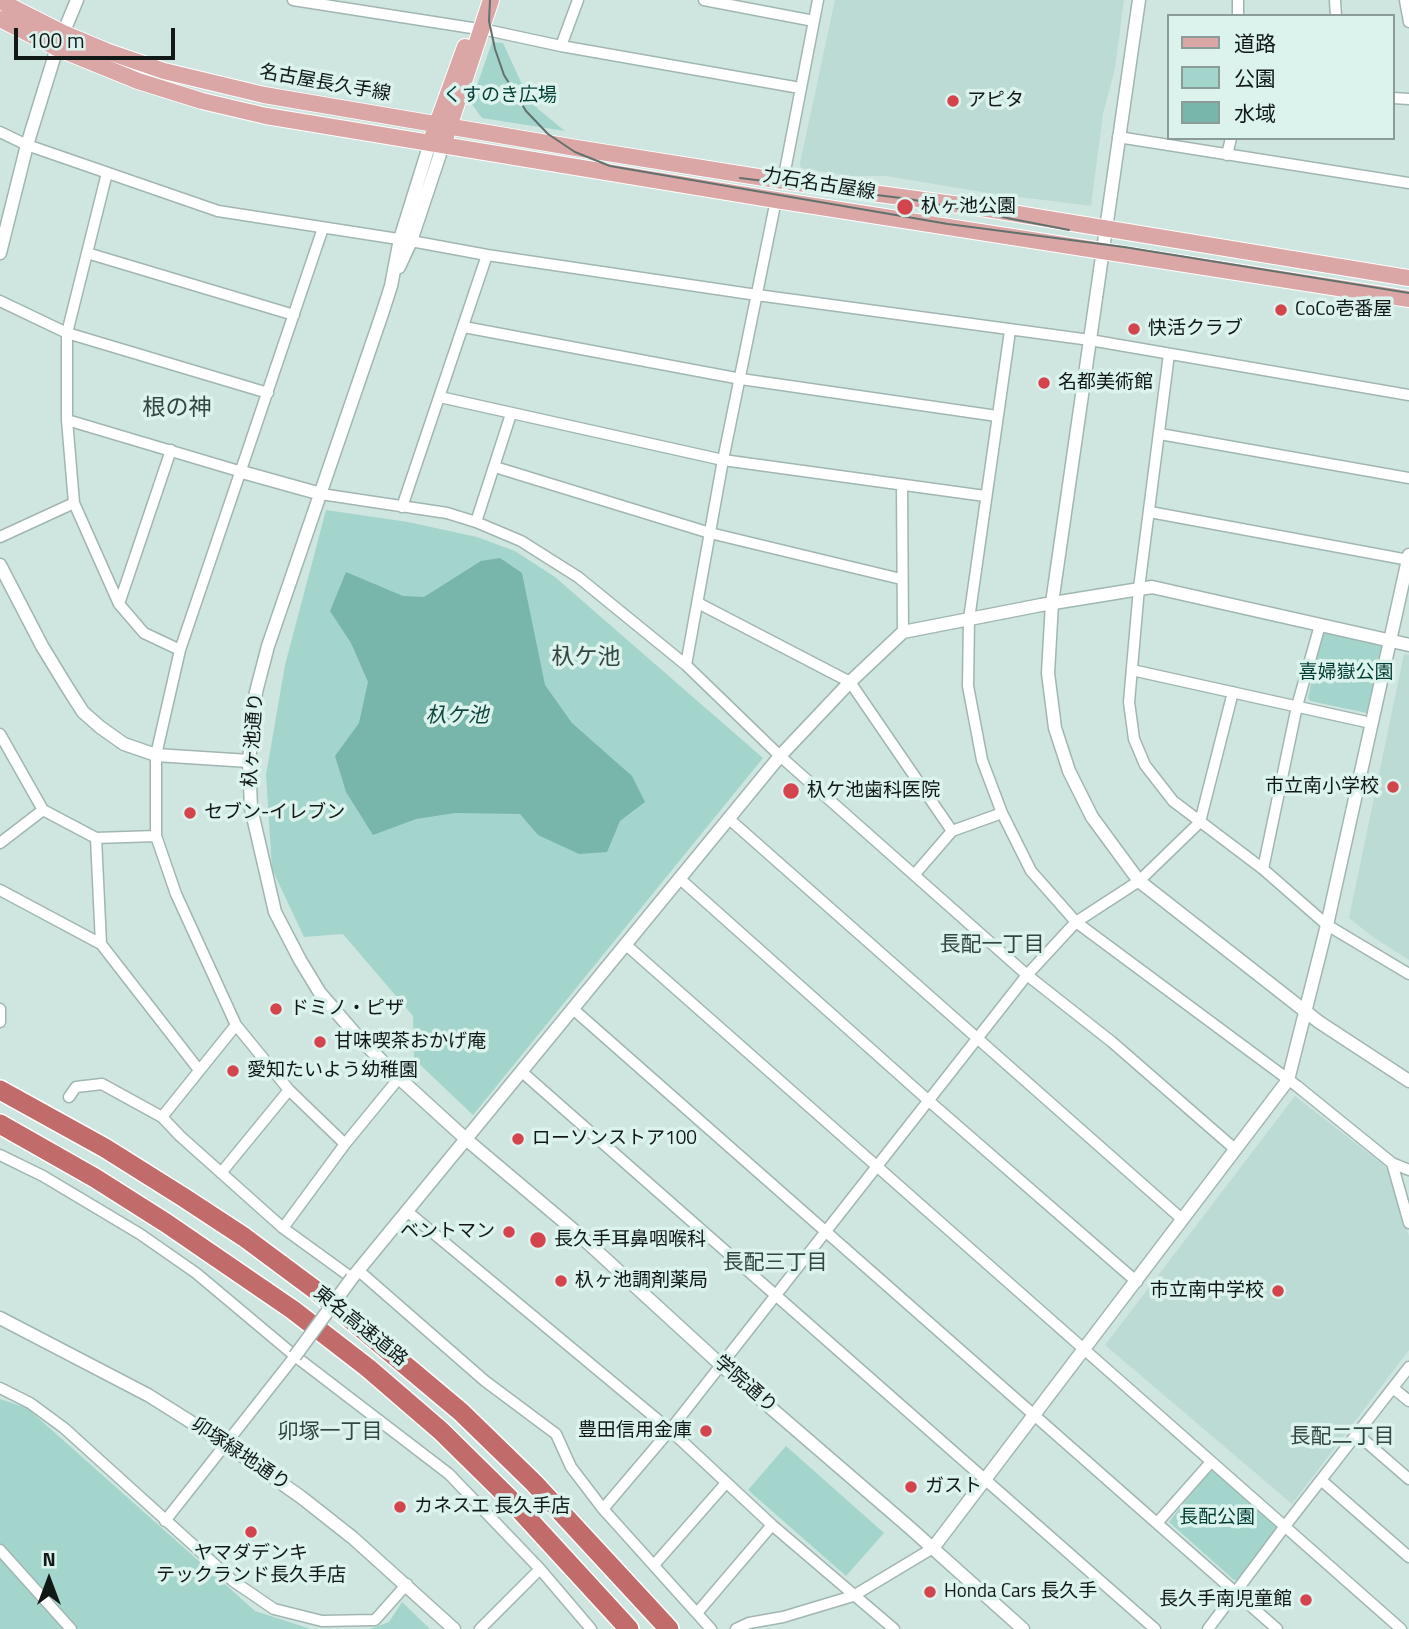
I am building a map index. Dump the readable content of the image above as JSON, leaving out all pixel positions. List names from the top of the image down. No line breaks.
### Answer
{"streets":{"highway":["東名高速道路"],"main road":["名古屋長久手線","力石名古屋線"],"street":["杁ヶ池通り","学院通り","卯塚緑地通り"]},"crossings":[["名古屋長久手線","力石名古屋線"],["名古屋長久手線","杁ヶ池通り"],["力石名古屋線","杁ヶ池通り"],["杁ヶ池通り","学院通り"]],"districts":["根の神","杁ケ池","長配一丁目","長配三丁目","卯塚一丁目","長配二丁目"],"water":["杁ケ池"],"parks":["くすのき広場","喜婦嶽公園","長配公園"],"places":["アピタ","杁ヶ池公園","CoCo壱番屋","快活クラブ","名都美術館","市立南小学校","杁ケ池歯科医院","セブン-イレブン","ドミノ・ピザ","甘味喫茶おかげ庵","愛知たいよう幼稚園","ローソンストア100","ベントマン","長久手耳鼻咽喉科","杁ヶ池調剤薬局","市立南中学校","豊田信用金庫","ガスト","カネスエ 長久手店","ヤマダデンキ テックランド長久手店","Honda Cars 長久手","長久手南児童館"],"legend":["道路","公園","水域"],"scale_bar":"100 m","north":"top"}
